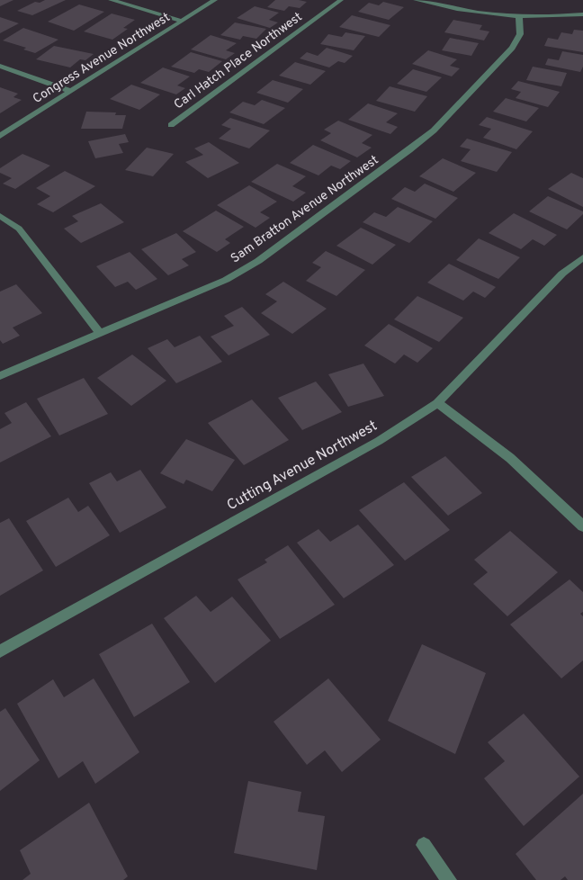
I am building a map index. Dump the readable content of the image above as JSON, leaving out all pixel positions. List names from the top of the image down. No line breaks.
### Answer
{"streets":{"street":["Congress Avenue Northwest","Carl Hatch Place Northwest","Sam Bratton Avenue Northwest","Cutting Avenue Northwest"]}}
